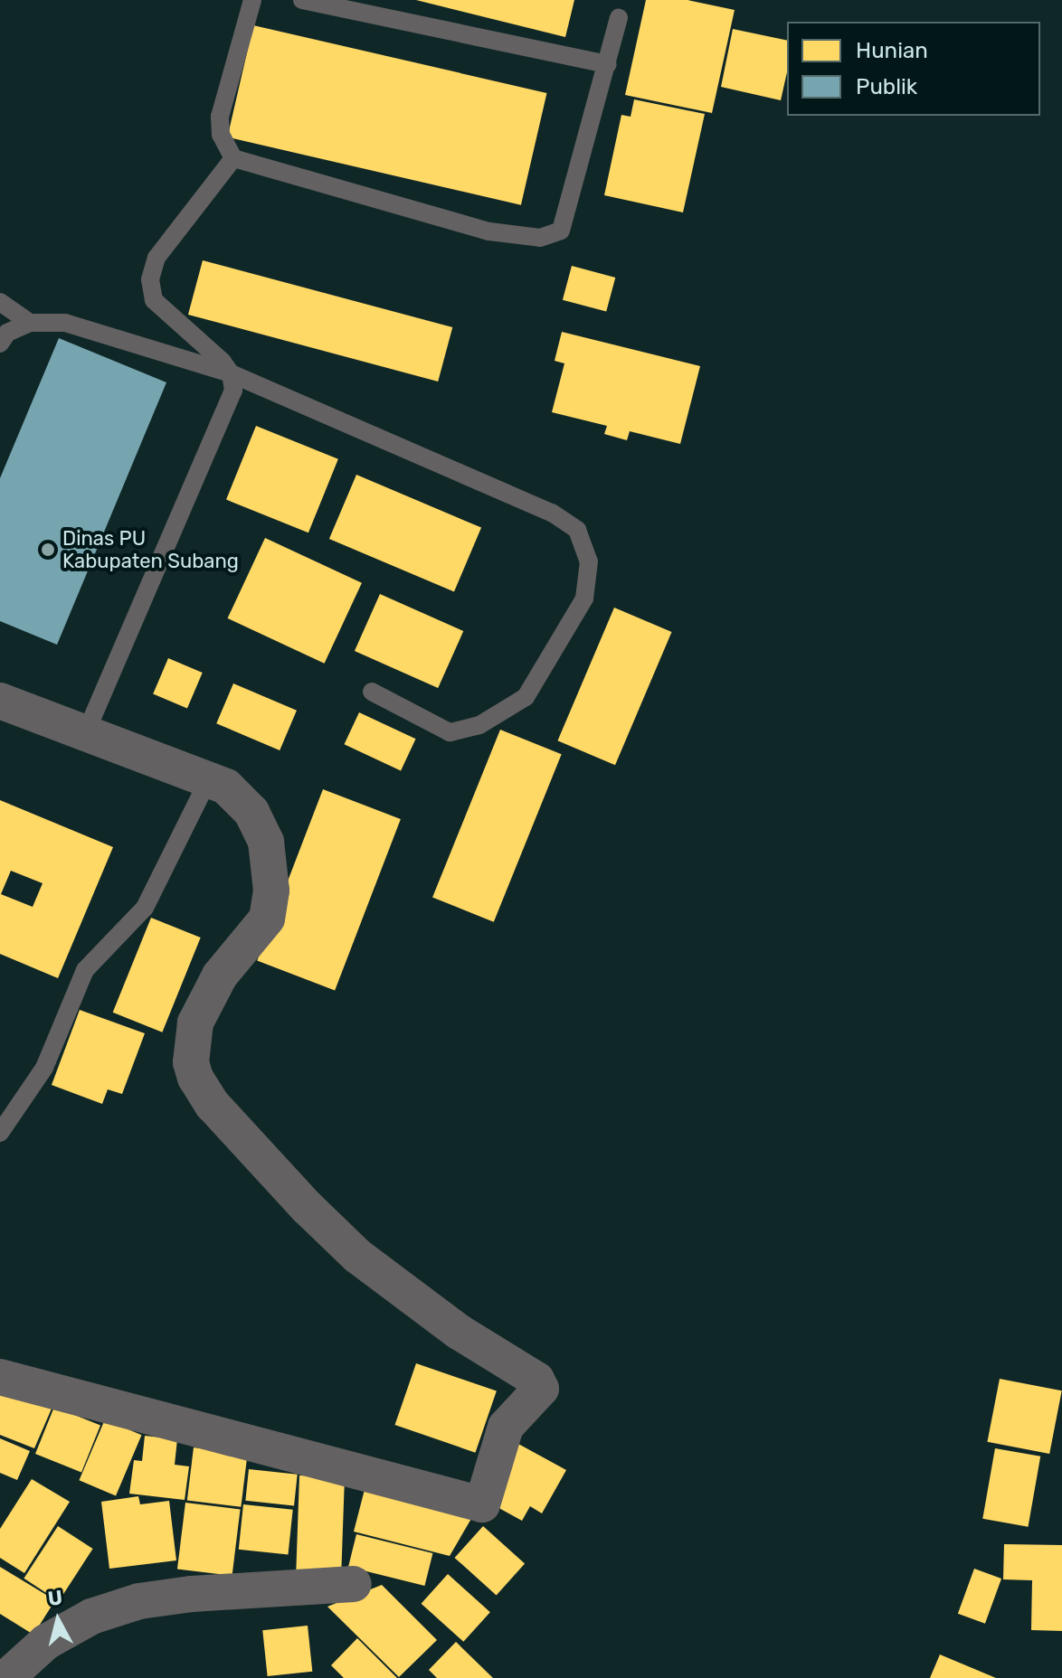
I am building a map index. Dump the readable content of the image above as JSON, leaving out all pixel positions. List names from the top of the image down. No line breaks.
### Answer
{"places":["Dinas PU Kabupaten Subang"],"legend":["Hunian","Publik"],"north":"top"}
